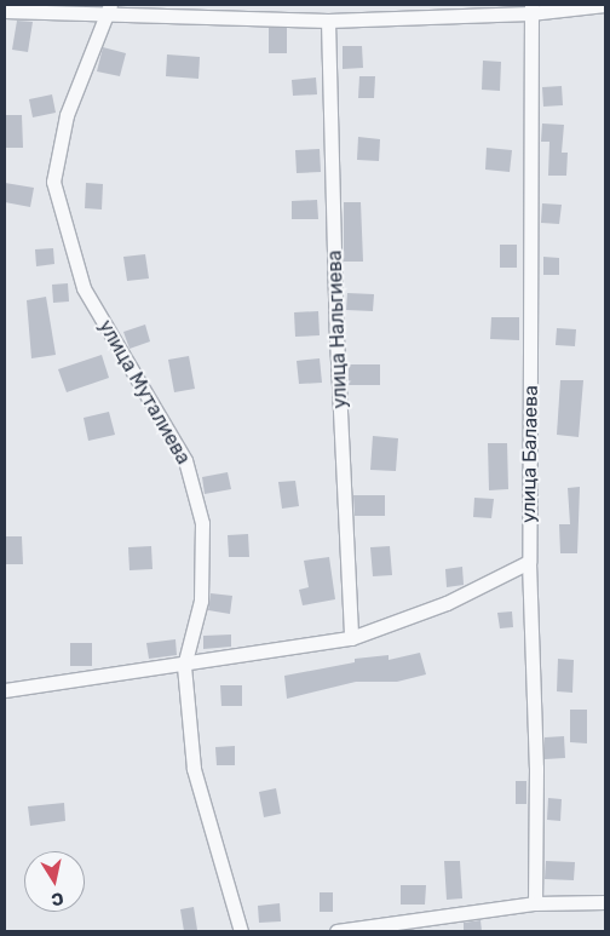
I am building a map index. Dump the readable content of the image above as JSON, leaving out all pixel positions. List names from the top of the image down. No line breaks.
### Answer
{"streets":{"street":["улица Нальгиева","улица Муталиева","улица Балаева"]},"north":"bottom"}
